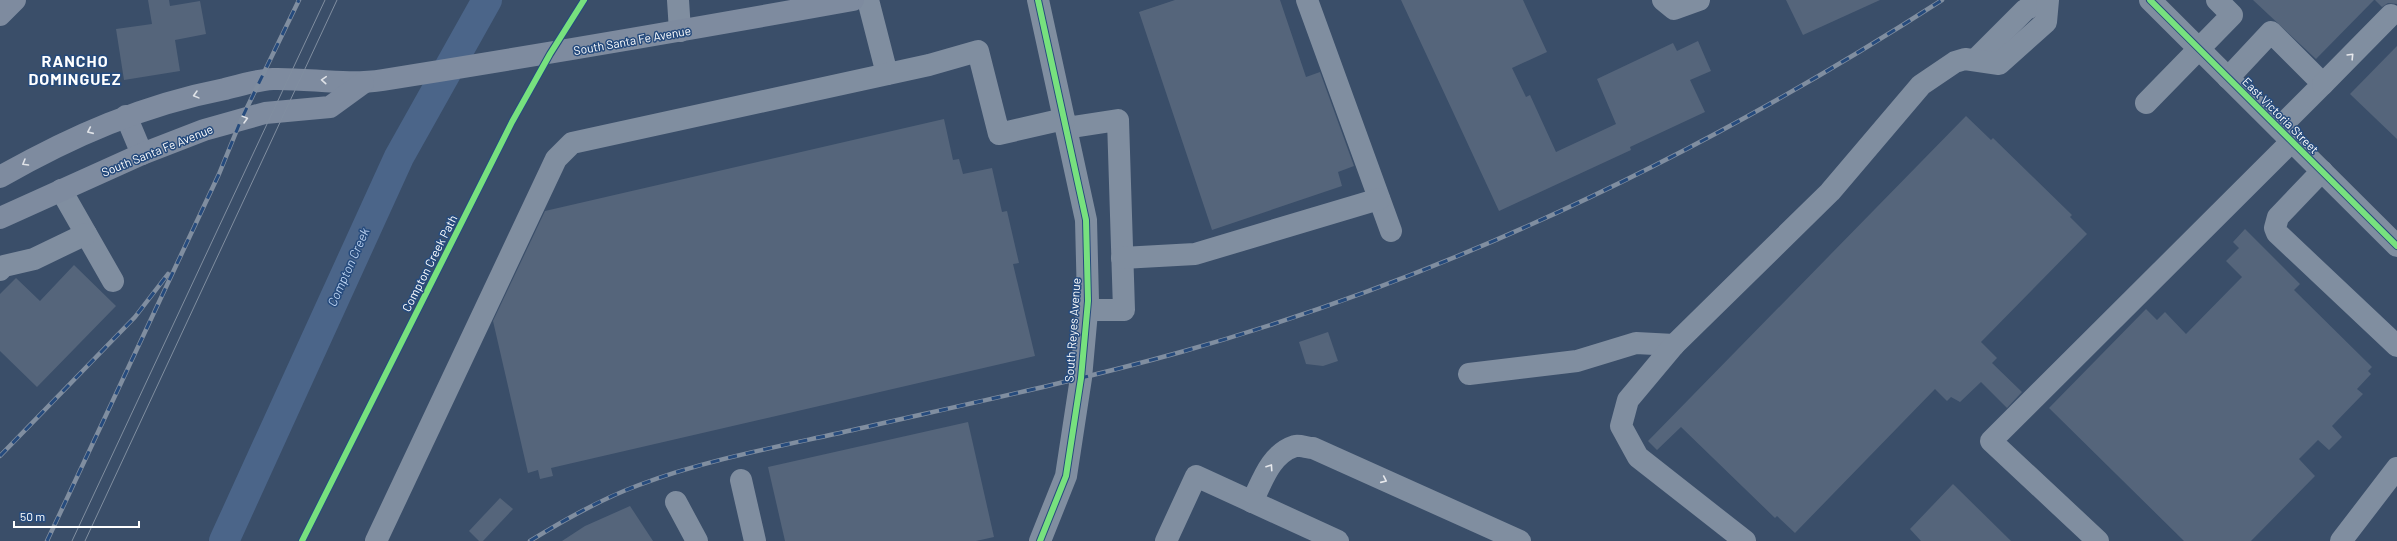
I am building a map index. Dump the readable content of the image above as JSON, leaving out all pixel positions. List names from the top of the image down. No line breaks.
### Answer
{"streets":{"main road":["South Santa Fe Avenue"],"street":["East Victoria Street","South Reyes Avenue"],"cycle path":["Compton Creek Path"]},"districts":["RANCHO DOMINGUEZ"],"water":["Compton Creek"],"scale_bar":"50 m"}
